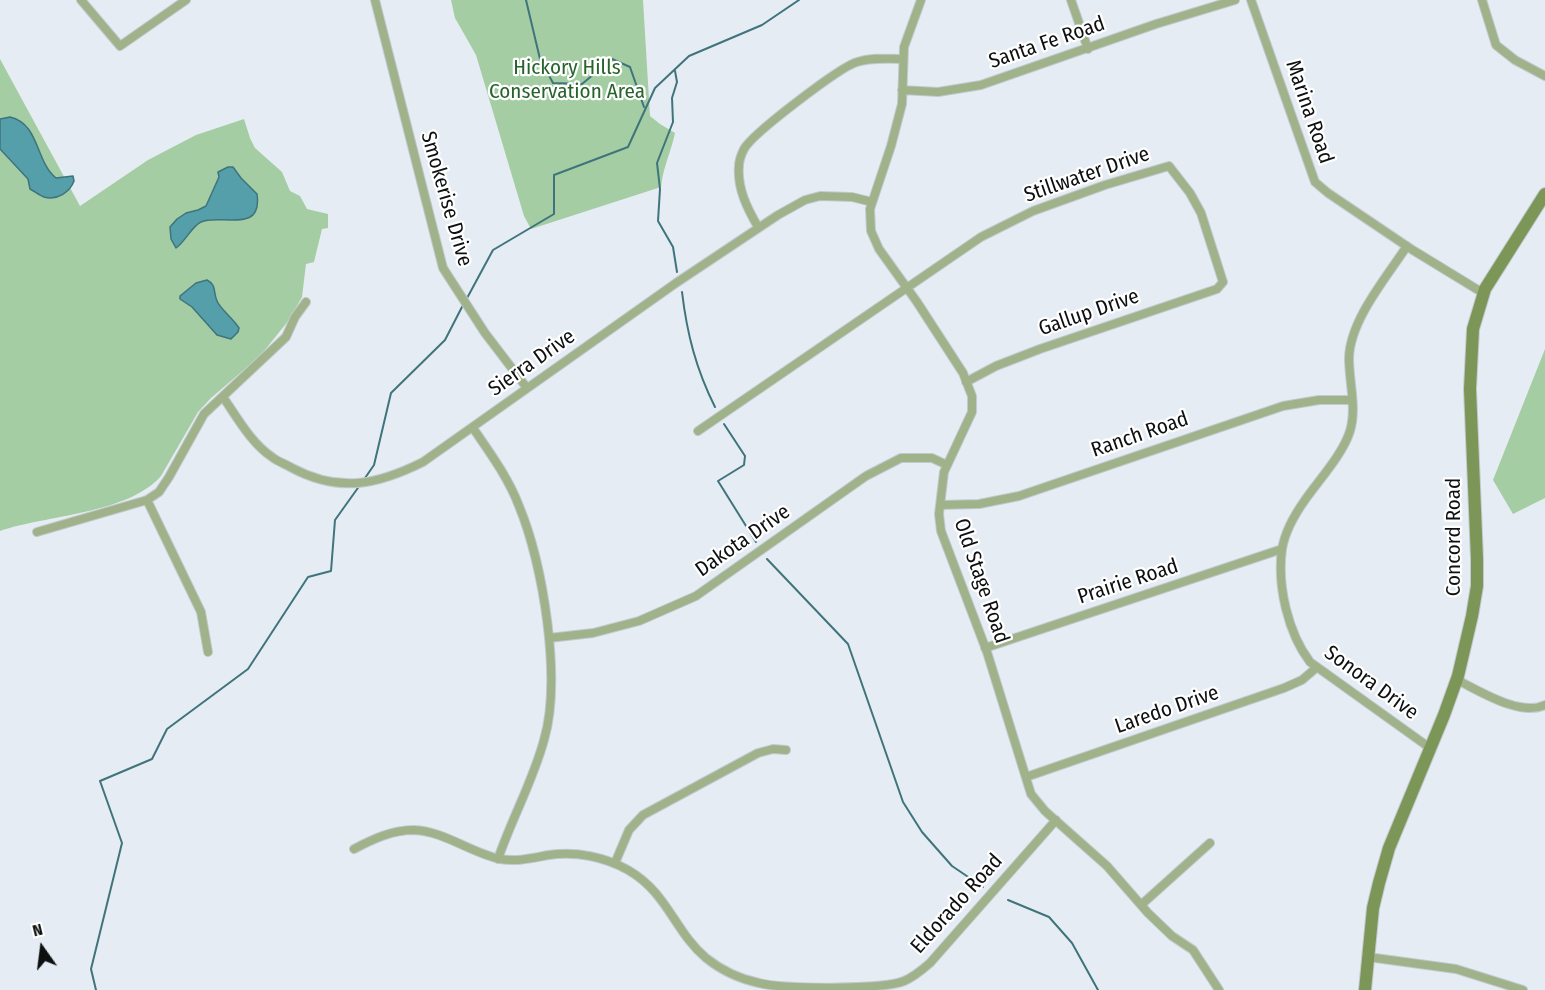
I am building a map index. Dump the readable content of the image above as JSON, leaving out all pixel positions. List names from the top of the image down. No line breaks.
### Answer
{"streets":{"main road":["Concord Road"],"street":["Santa Fe Road","Marina Road","Stillwater Drive","Smokerise Drive","Gallup Drive","Sierra Drive","Ranch Road","Dakota Drive","Old Stage Road","Prairie Road","Sonora Drive","Laredo Drive","Eldorado Road"]},"crossings":[["Santa Fe Road","Old Stage Road"],["Marina Road","Concord Road"],["Marina Road","Sonora Drive"],["Stillwater Drive","Gallup Drive"],["Stillwater Drive","Old Stage Road"],["Smokerise Drive","Sierra Drive"],["Gallup Drive","Old Stage Road"],["Sierra Drive","Old Stage Road"],["Ranch Road","Old Stage Road"],["Ranch Road","Sonora Drive"],["Concord Road","Sonora Drive"],["Dakota Drive","Old Stage Road"],["Old Stage Road","Prairie Road"],["Old Stage Road","Laredo Drive"],["Old Stage Road","Eldorado Road"],["Prairie Road","Sonora Drive"],["Sonora Drive","Laredo Drive"]],"parks":["Hickory Hills Conservation Area"],"north":"top"}
